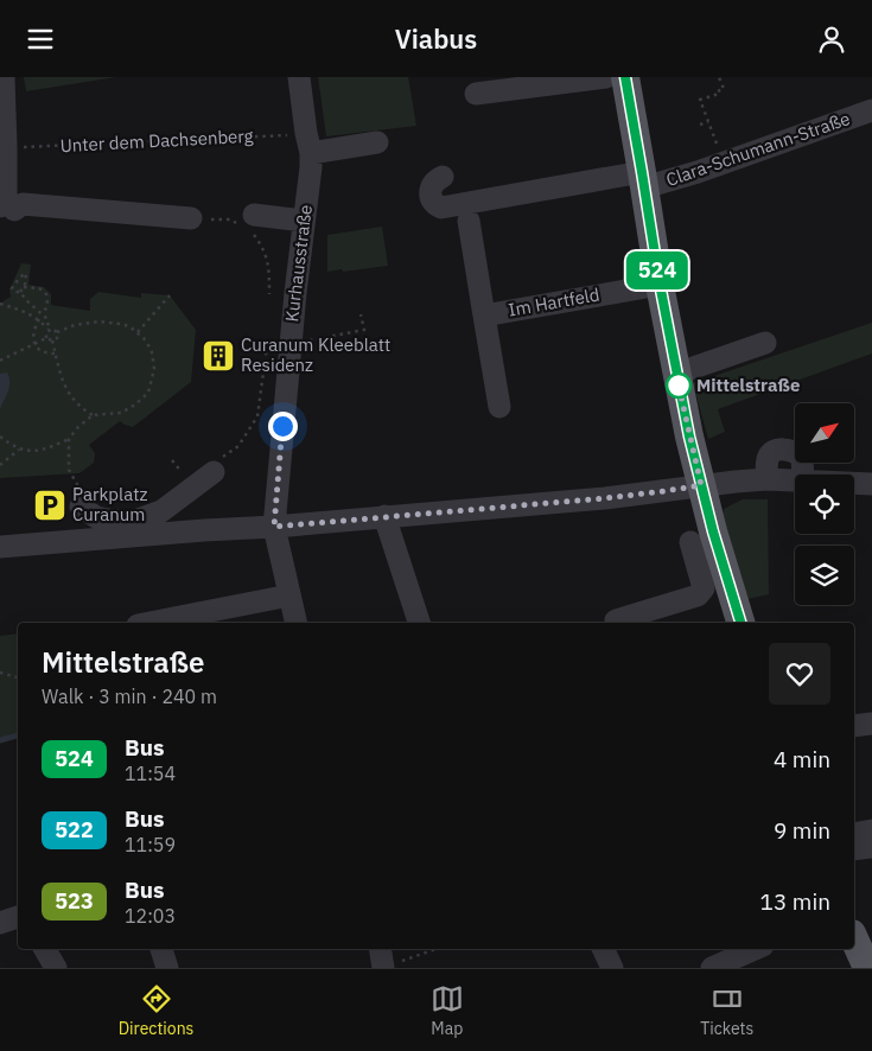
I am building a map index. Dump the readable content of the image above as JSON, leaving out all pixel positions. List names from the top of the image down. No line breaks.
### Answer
{"streets":{"street":["Clara-Schumann-Straße","Kurhausstraße","Im Hartfeld"],"path":["Unter dem Dachsenberg"]},"crossings":[["Unter dem Dachsenberg","Kurhausstraße"]],"places":{"building":["Curanum Kleeblatt Residenz"],"other":["Mittelstraße"],"parking":["Parkplatz Curanum"]},"lines":["bus line 524"],"north":"top right","page":{"header":"Viabus","on_map":"524","heading":["Mittelstraße","Walk · 3 min · 240 m"],"list":[{"mark":"524","name":"Bus","note":"11:54","value":"4 min"},{"mark":"522","name":"Bus","note":"11:59","value":"9 min"},{"mark":"523","name":"Bus","note":"12:03","value":"13 min"}],"tabs":["Directions","Map","Tickets"]}}
